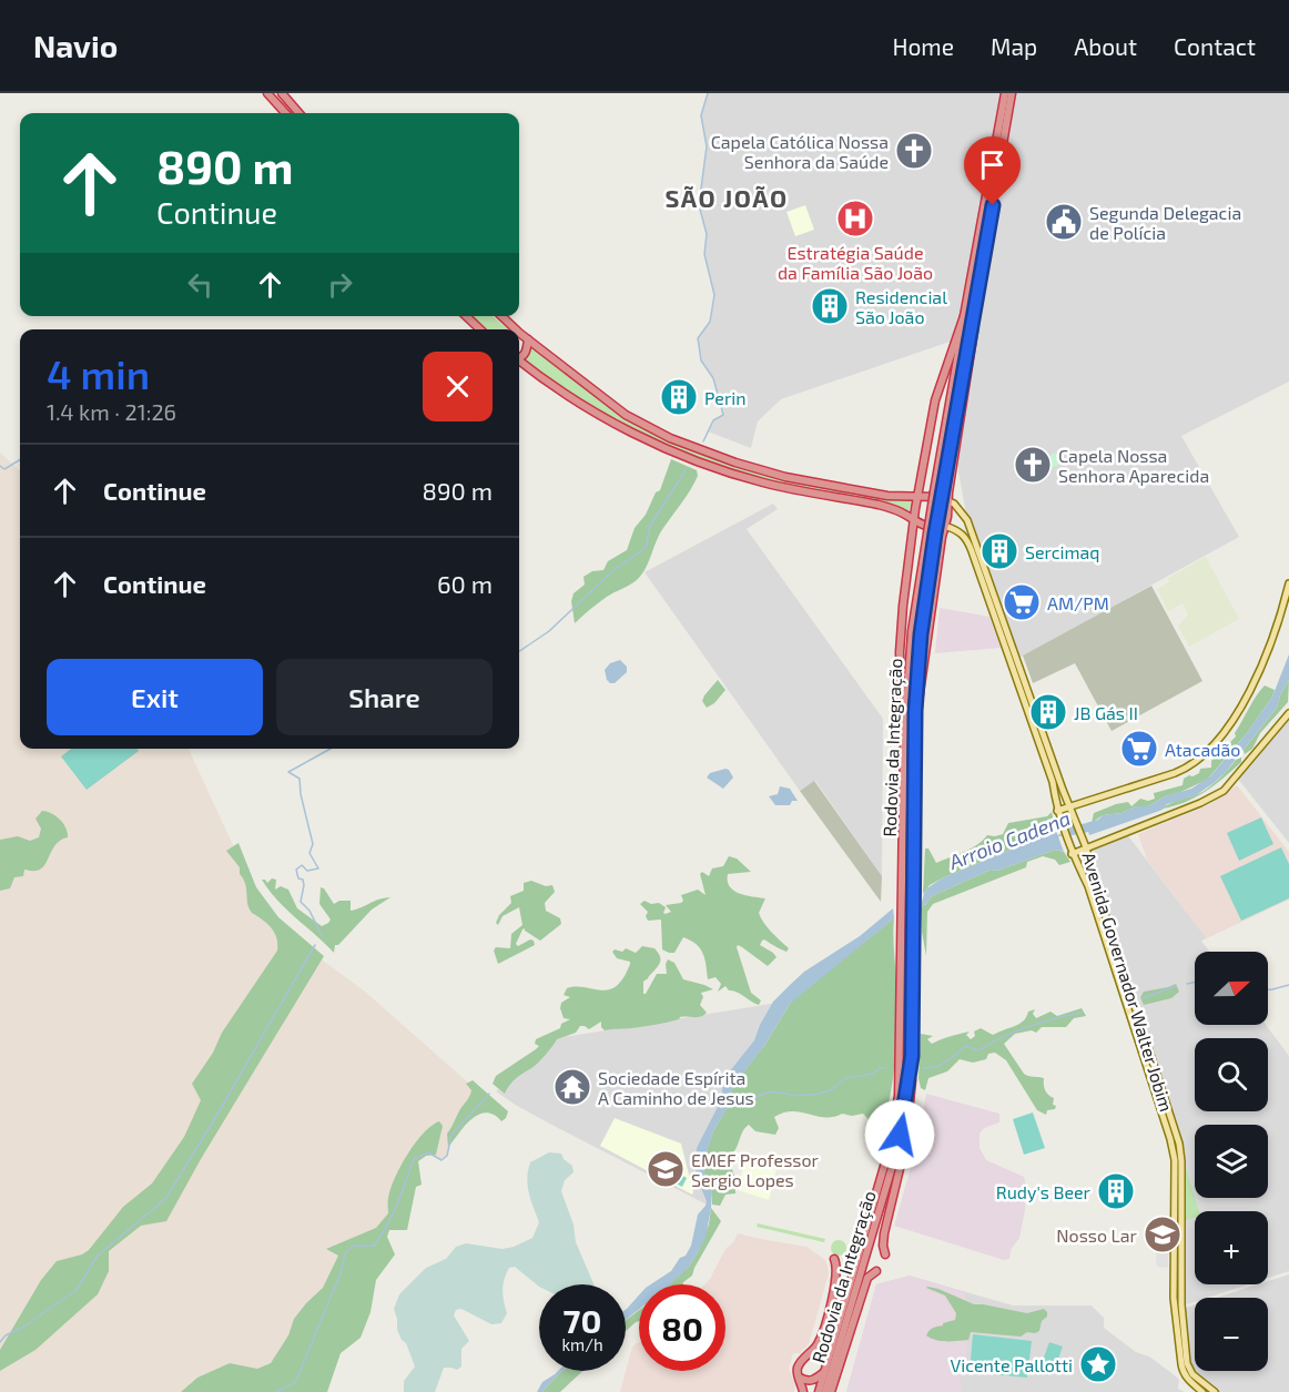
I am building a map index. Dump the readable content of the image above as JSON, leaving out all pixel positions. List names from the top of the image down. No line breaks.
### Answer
{"streets":{"highway":["Rodovia da Integração"],"main road":["Avenida Governador Walter Jobim"]},"districts":["SÃO JOÃO"],"water":["Arroio Cadena"],"places":{"church":["Capela Católica Nossa Senhora da Saúde","Capela Nossa Senhora Aparecida"],"hospital":["Estratégia Saúde da Família São João"],"public building":["Segunda Delegacia de Polícia"],"building":["Residencial São João","Perin","Sercimaq","JB Gás II","Rudy's Beer"],"supermarket":["AM/PM","Atacadão"],"temple":["Sociedade Espírita A Caminho de Jesus"],"school or university":["EMEF Professor Sergio Lopes","Nosso Lar"],"place":["Vicente Pallotti"]},"north":"right","page":{"header":"Navio","nav":["Home","Map","About","Contact"],"turn":["890 m","Continue"],"heading":["4 min","1.4 km · 21:26"],"list":[{"name":"Continue","value":"890 m"},{"name":"Continue","value":"60 m"}],"buttons":["Exit","Share"],"map_buttons":["+","−"],"speed":"70 km/h","limit":"80"}}
